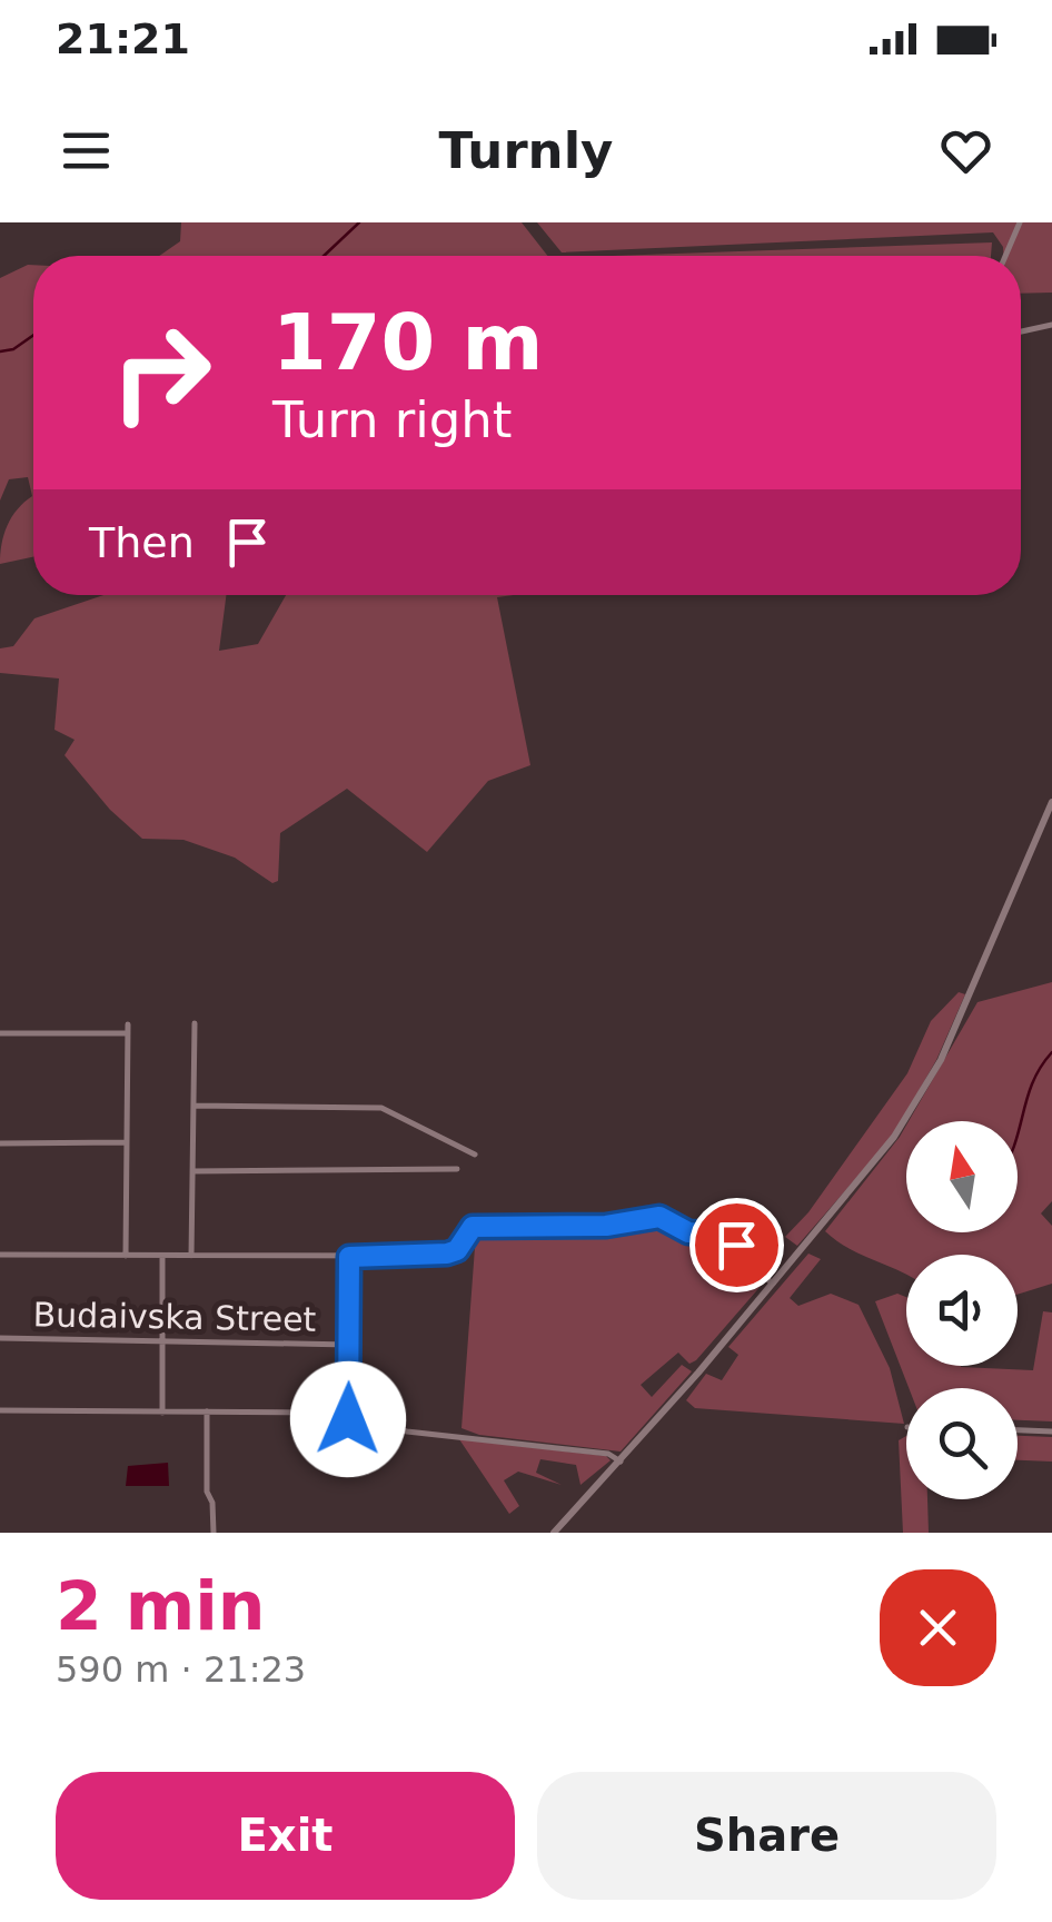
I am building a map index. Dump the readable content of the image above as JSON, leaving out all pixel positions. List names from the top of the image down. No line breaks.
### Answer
{"streets":{"street":["Budaivska Street"]},"north":"top","page":{"status":"21:21","header":"Turnly","turn":["170 m","Turn right"],"then":"Then","heading":["2 min","590 m · 21:23"],"buttons":["Exit","Share"]}}
